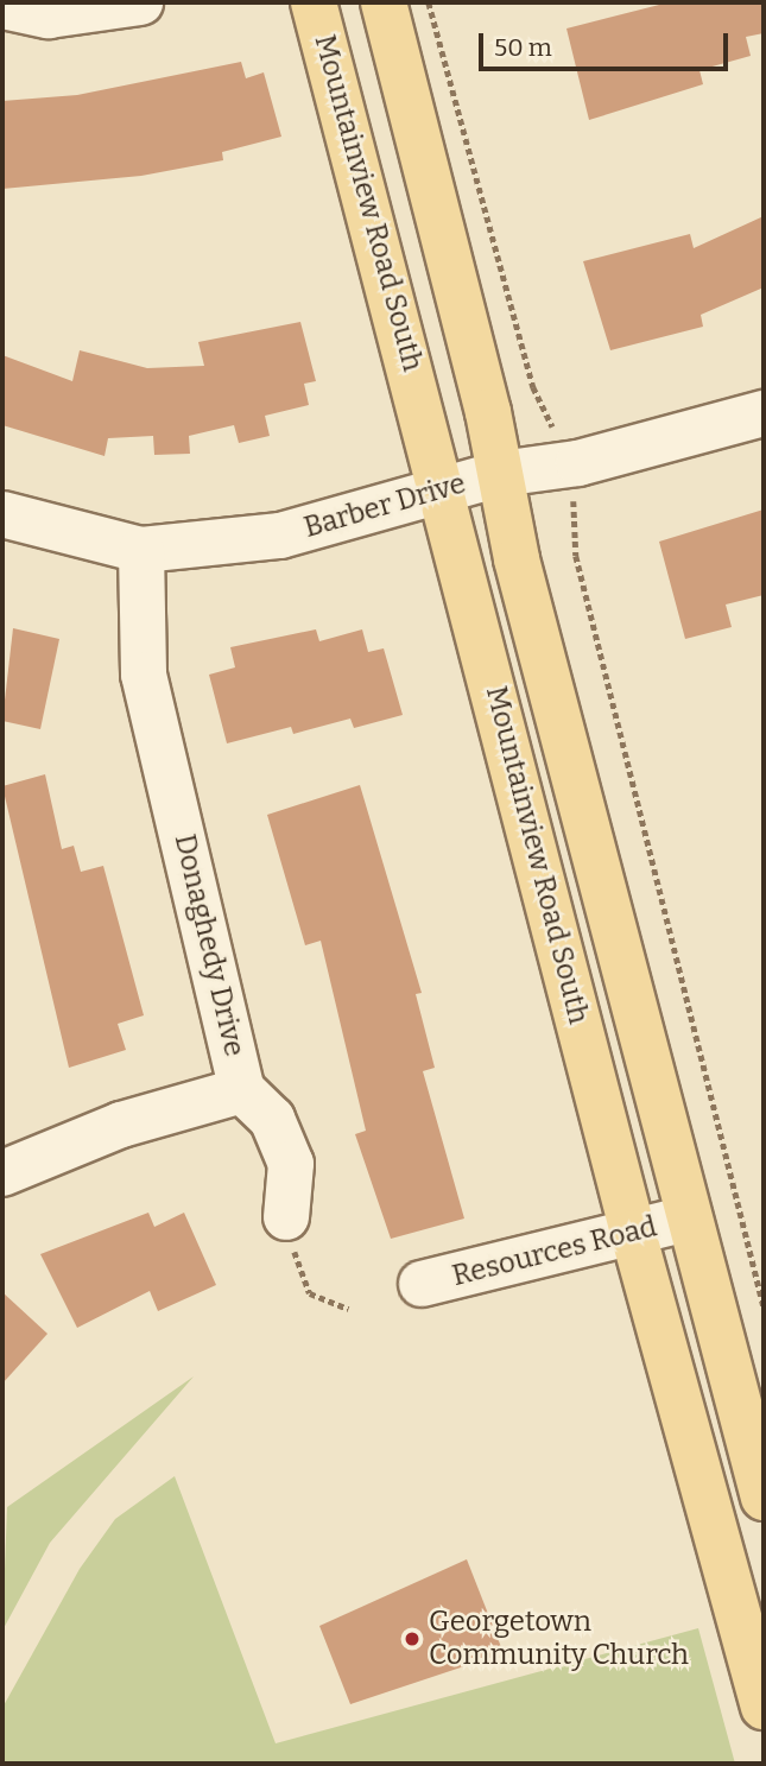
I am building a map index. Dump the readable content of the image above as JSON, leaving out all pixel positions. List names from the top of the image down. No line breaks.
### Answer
{"streets":{"main road":["Mountainview Road South"],"street":["Barber Drive","Donaghedy Drive","Resources Road"]},"crossings":[["Mountainview Road South","Barber Drive"],["Mountainview Road South","Resources Road"],["Barber Drive","Donaghedy Drive"]],"places":["Georgetown Community Church"],"scale_bar":"50 m"}
